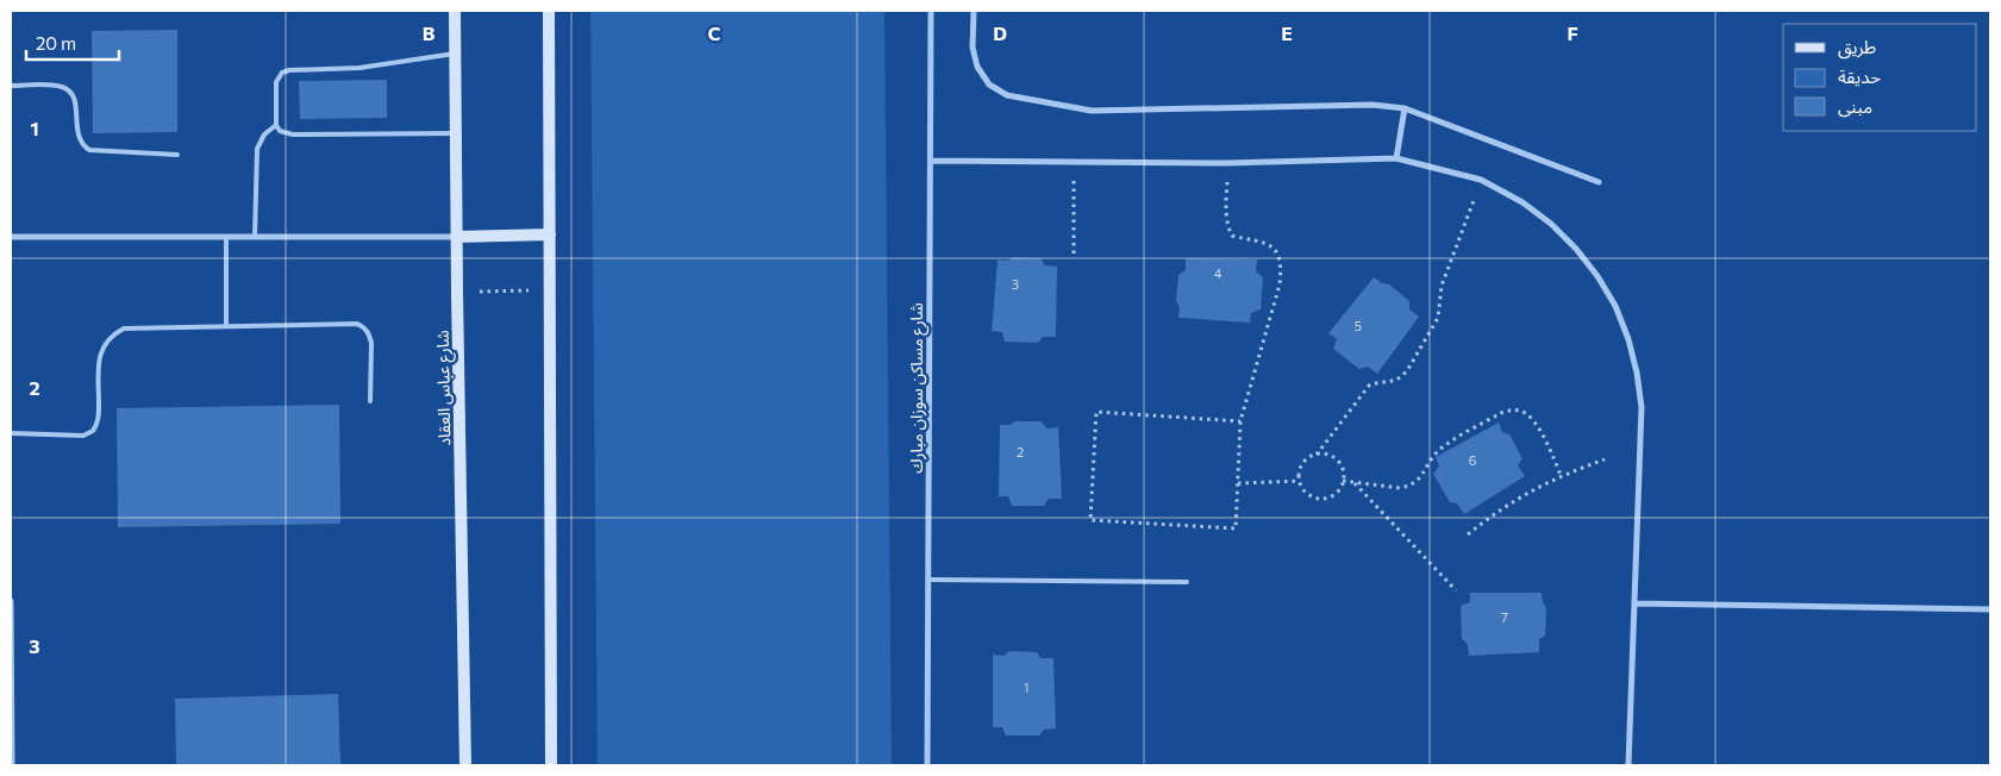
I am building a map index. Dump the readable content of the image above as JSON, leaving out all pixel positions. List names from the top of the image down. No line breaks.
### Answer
{"streets":{"street":["شارع عباس العقاد","شارع مساكن سوزان مبارك"]},"house_numbers":["4","3","5","2","6","7","1"],"legend":["طريق","حديقة","مبنى"],"scale_bar":"20 m","grid":{"columns":["B","C","D","E","F"],"rows":["1","2","3"]}}
